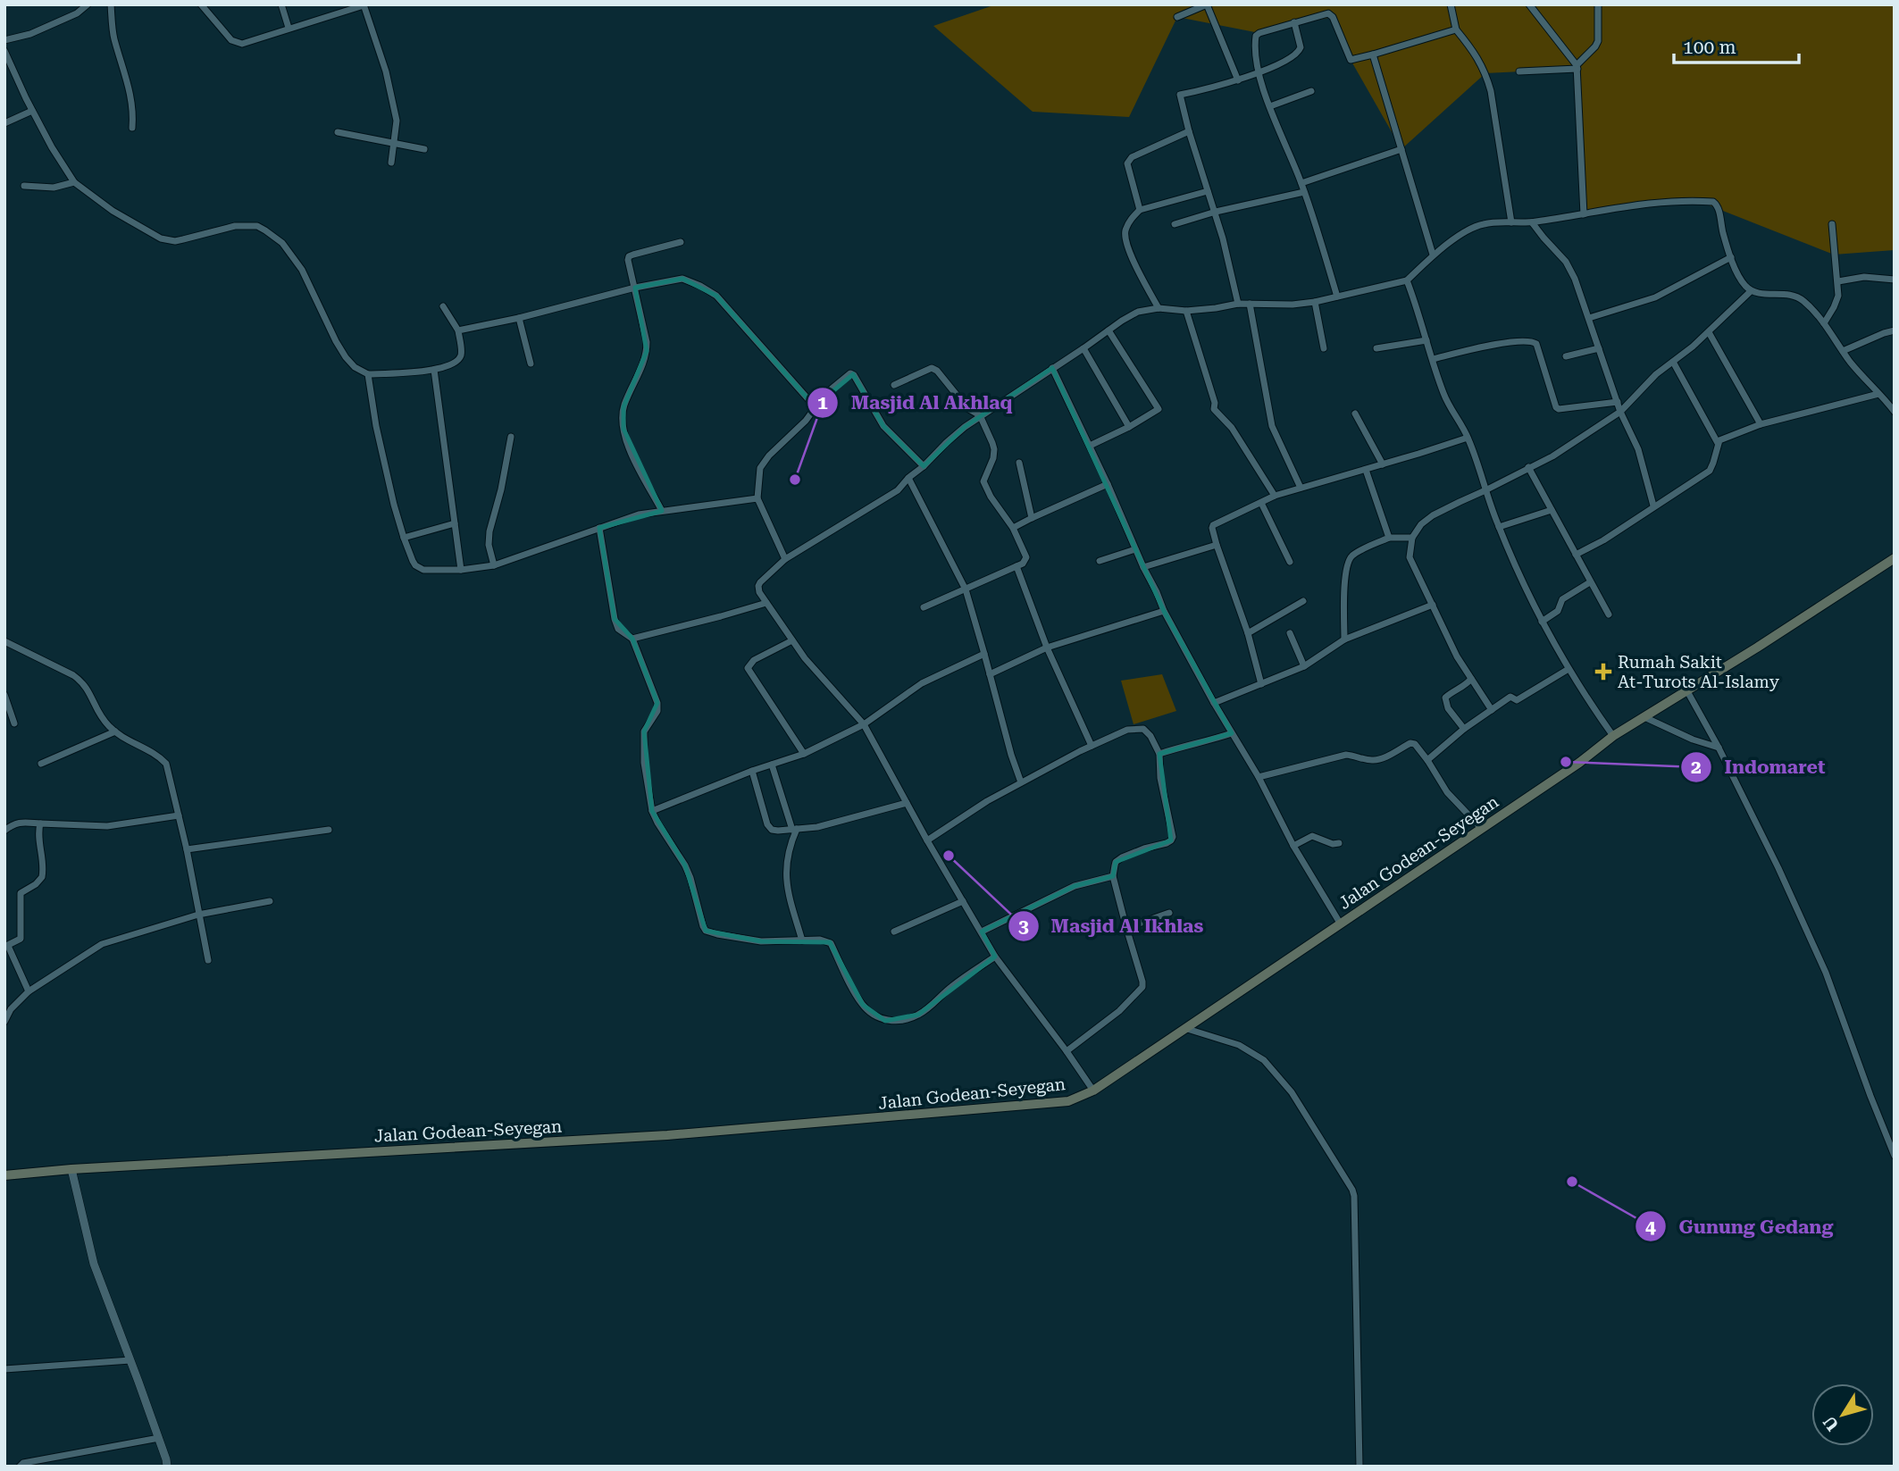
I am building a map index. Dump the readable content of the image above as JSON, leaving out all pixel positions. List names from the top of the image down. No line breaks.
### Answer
{"streets":{"main road":["Jalan Godean-Seyegan"]},"places":{"other":["Masjid Al Akhlaq","Indomaret","Masjid Al Ikhlas","Gunung Gedang"],"health":["Rumah Sakit At-Turots Al-Islamy"]},"scale_bar":"100 m","north":"bottom left"}
